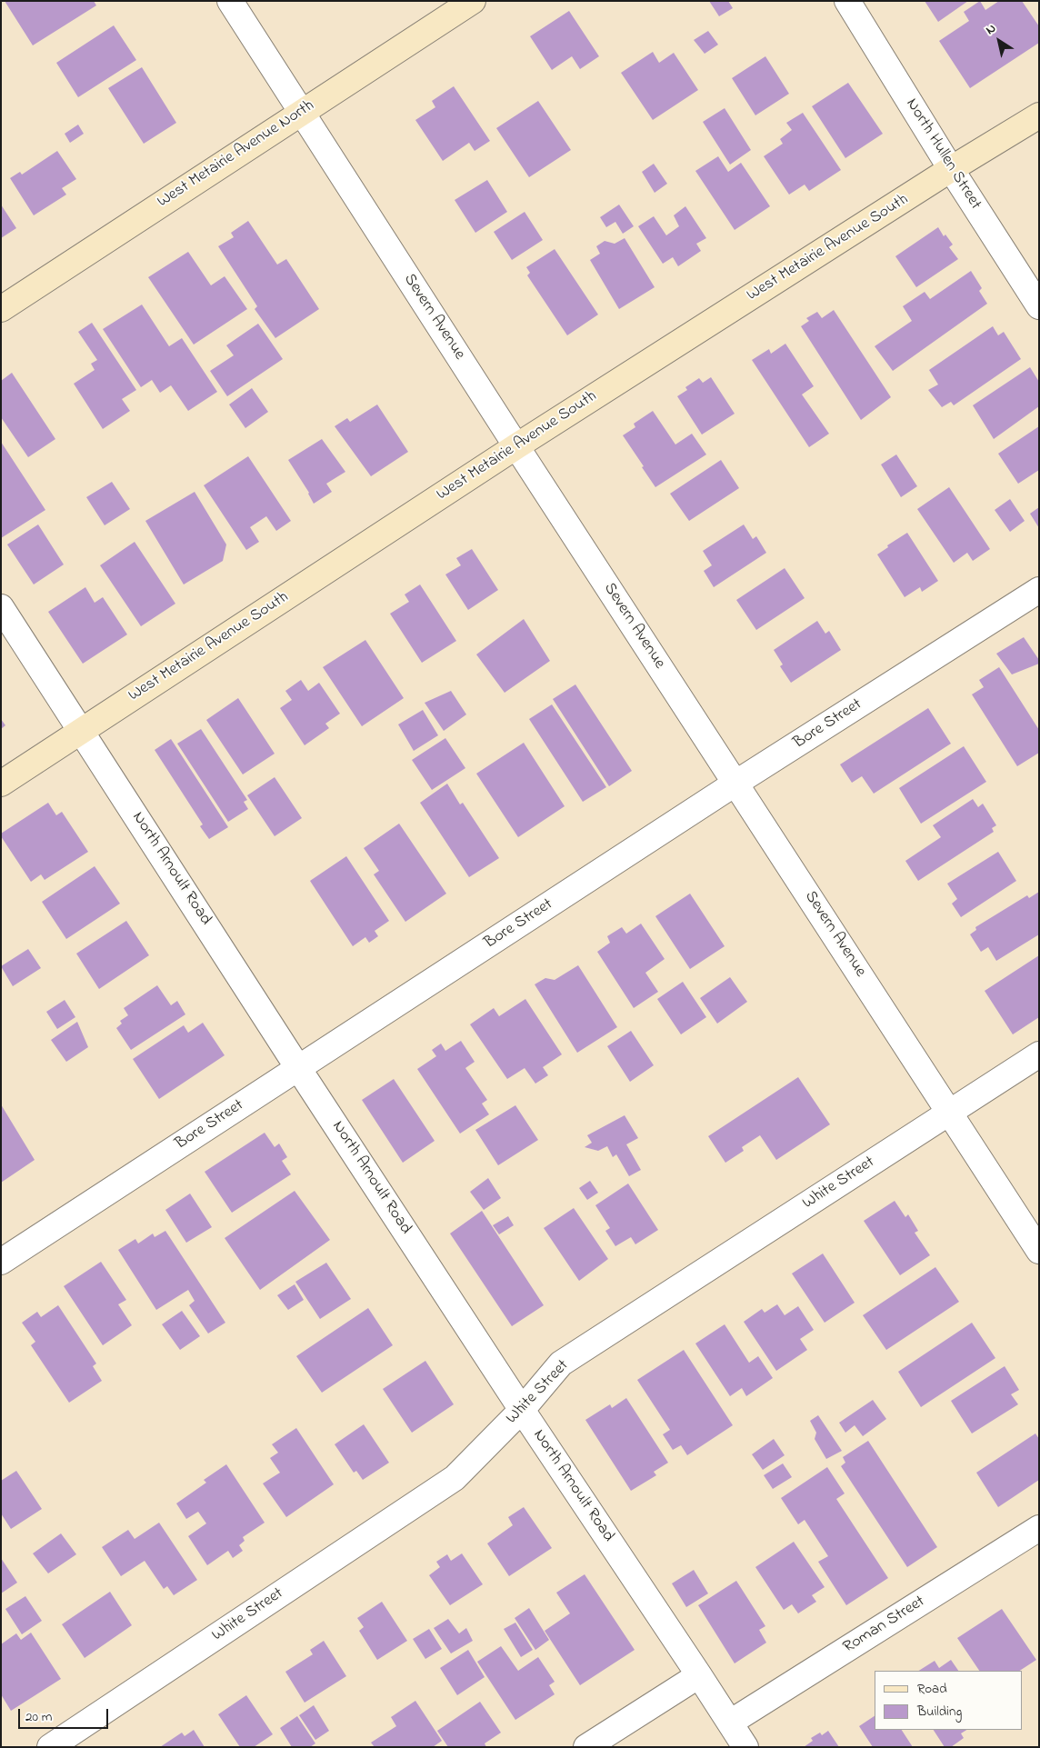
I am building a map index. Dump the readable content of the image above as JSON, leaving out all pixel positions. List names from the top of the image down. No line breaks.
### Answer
{"streets":{"main road":["West Metairie Avenue North","West Metairie Avenue South"],"street":["North Hullen Street","Severn Avenue","Bore Street","North Arnoult Road","White Street","Roman Street"]},"crossings":[["West Metairie Avenue North","Severn Avenue"],["North Hullen Street","West Metairie Avenue South"],["West Metairie Avenue South","Severn Avenue"],["West Metairie Avenue South","North Arnoult Road"],["Severn Avenue","Bore Street"],["Severn Avenue","White Street"],["Bore Street","North Arnoult Road"],["North Arnoult Road","White Street"],["North Arnoult Road","Roman Street"]],"legend":["Road","Building"],"scale_bar":"20 m","north":"top left"}
